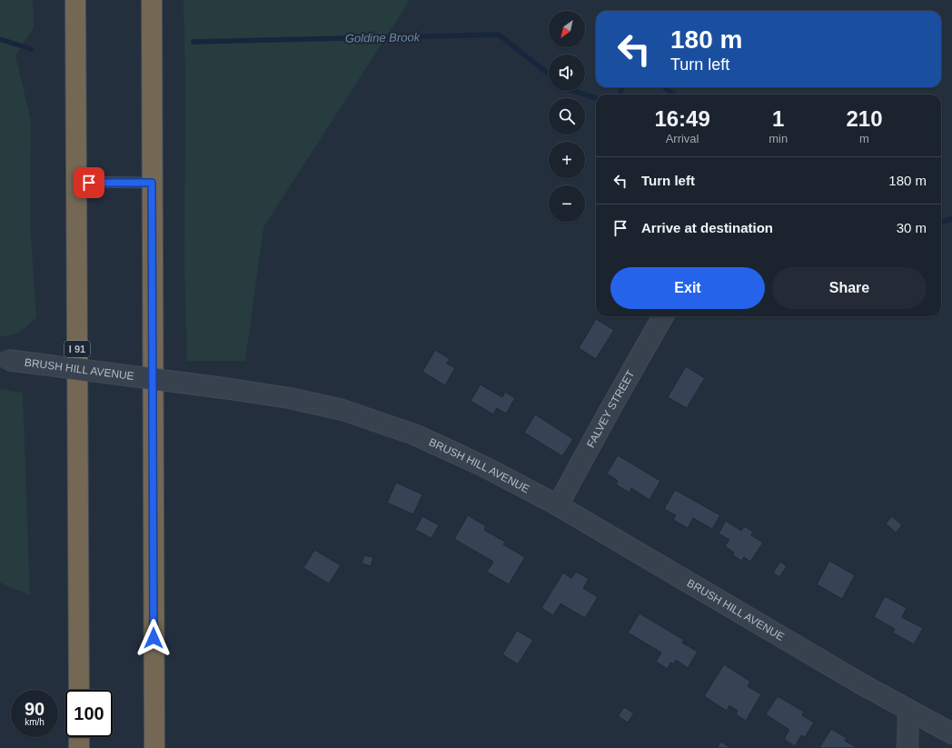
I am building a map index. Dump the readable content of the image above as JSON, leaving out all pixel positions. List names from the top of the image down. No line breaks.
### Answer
{"streets":{"highway":["I 91"],"street":["BRUSH HILL AVENUE","FALVEY STREET"]},"crossings":[["BRUSH HILL AVENUE","FALVEY STREET"]],"water":["Goldine Brook"],"north":"bottom left","page":{"map_buttons":["+","−"],"turn":["180 m","Turn left"],"eta":["16:49","Arrival","1","min","210","m"],"list":[{"name":"Turn left","value":"180 m"},{"name":"Arrive at destination","value":"30 m"}],"buttons":["Exit","Share"],"speed":"90 km/h","limit":"100"}}
